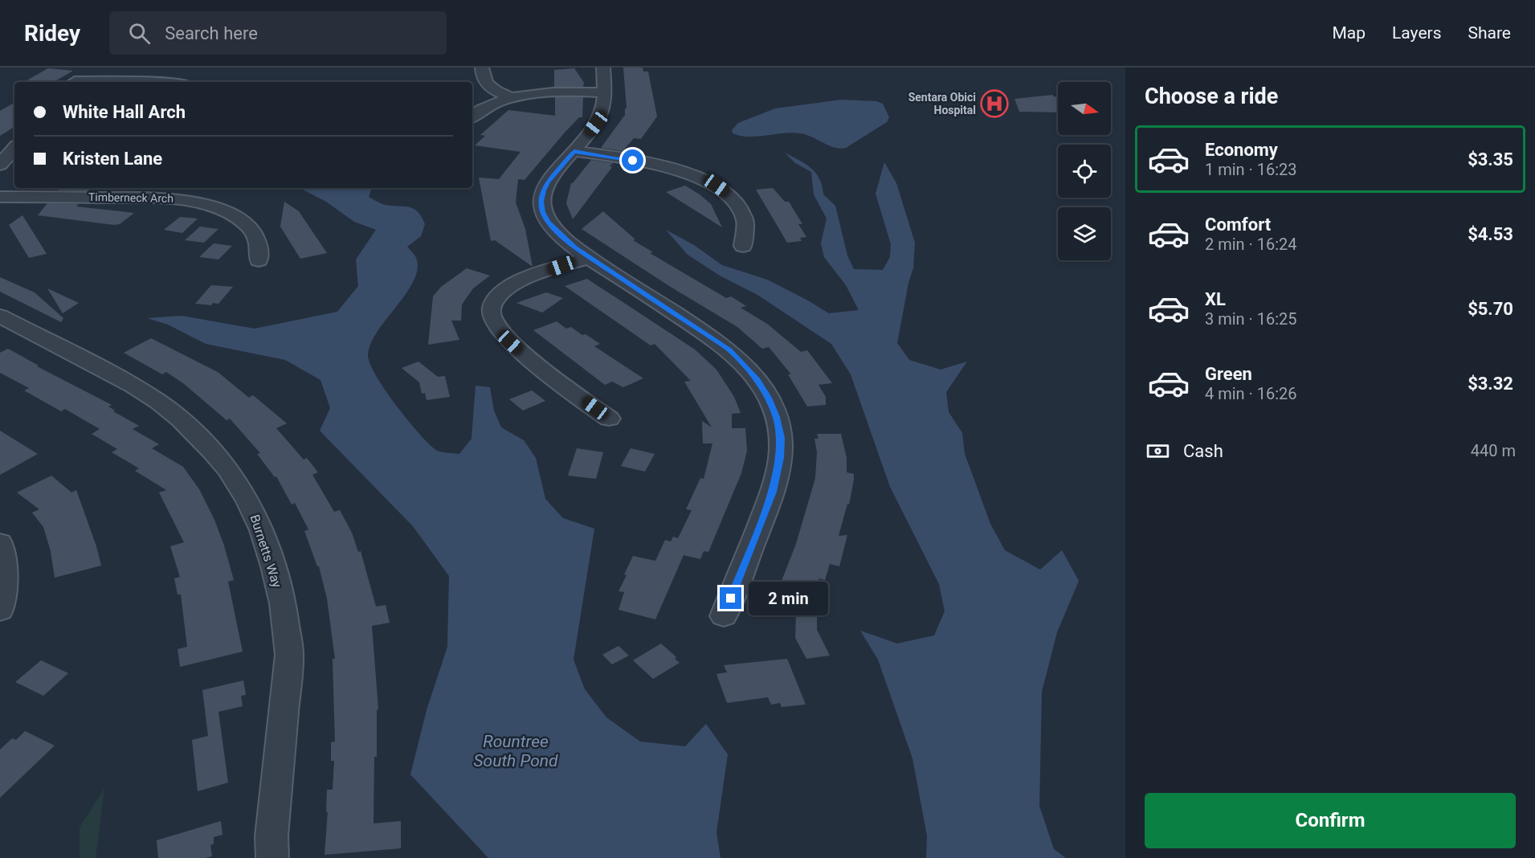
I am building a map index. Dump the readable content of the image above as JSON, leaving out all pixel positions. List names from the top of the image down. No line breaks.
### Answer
{"streets":{"street":["Timberneck Arch","Burnetts Way"]},"water":["Rountree South Pond"],"places":{"hospital":["Sentara Obici Hospital"]},"north":"right","page":{"header":"Ridey","search":"Search here","nav":["Map","Layers","Share"],"heading":"Choose a ride","banner":["White Hall Arch","Kristen Lane"],"list":[{"name":"Economy","note":"1 min · 16:23","value":"$3.35"},{"name":"Comfort","note":"2 min · 16:24","value":"$4.53"},{"name":"XL","note":"3 min · 16:25","value":"$5.70"},{"name":"Green","note":"4 min · 16:26","value":"$3.32"}],"pay":["Cash","440 m"],"bubble":"2 min","buttons":"Confirm"}}
